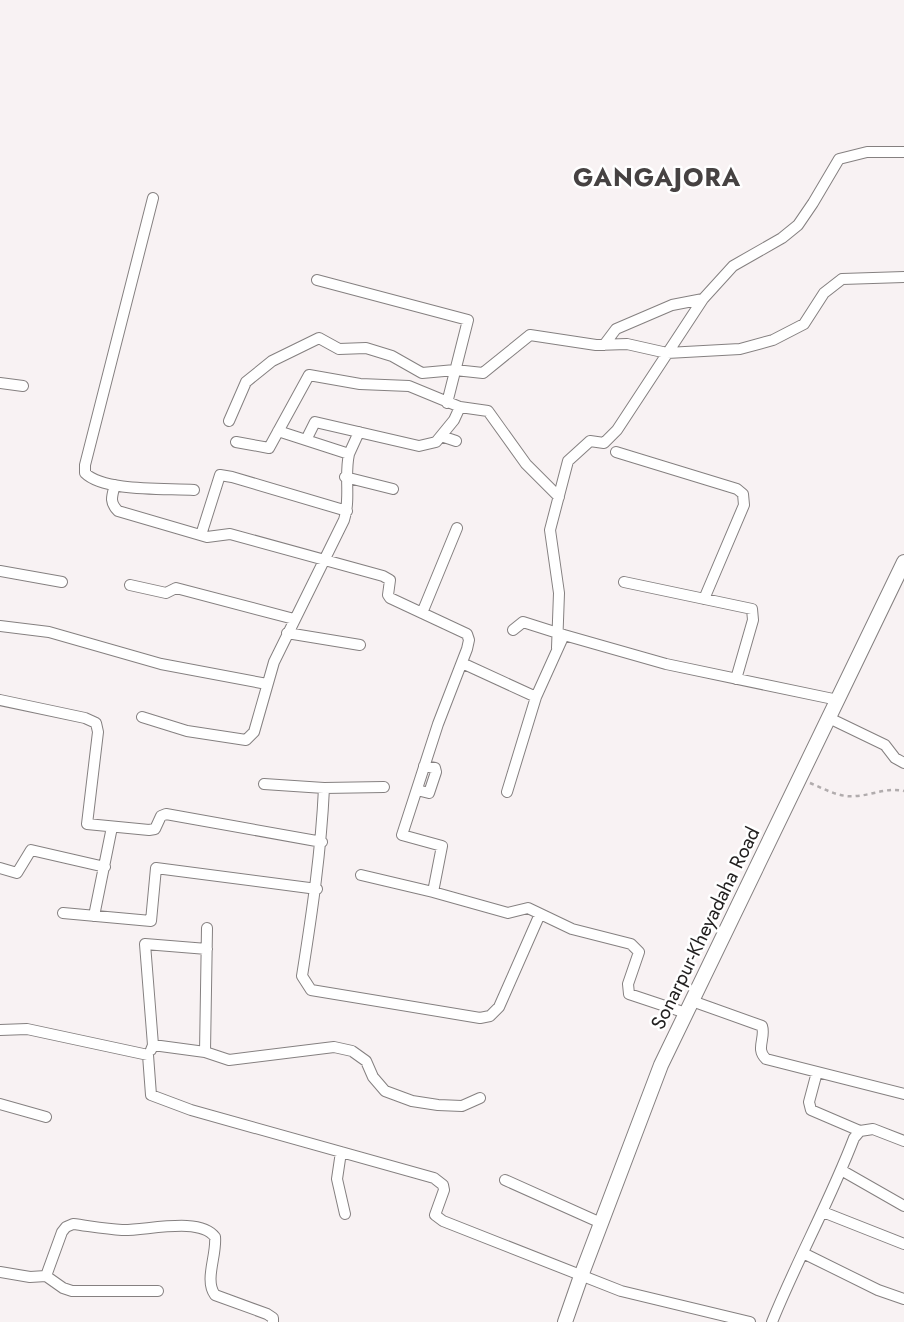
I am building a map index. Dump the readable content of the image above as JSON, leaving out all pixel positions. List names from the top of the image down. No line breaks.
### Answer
{"streets":{"main road":["Sonarpur-Kheyadaha Road"]},"districts":["GANGAJORA"]}
